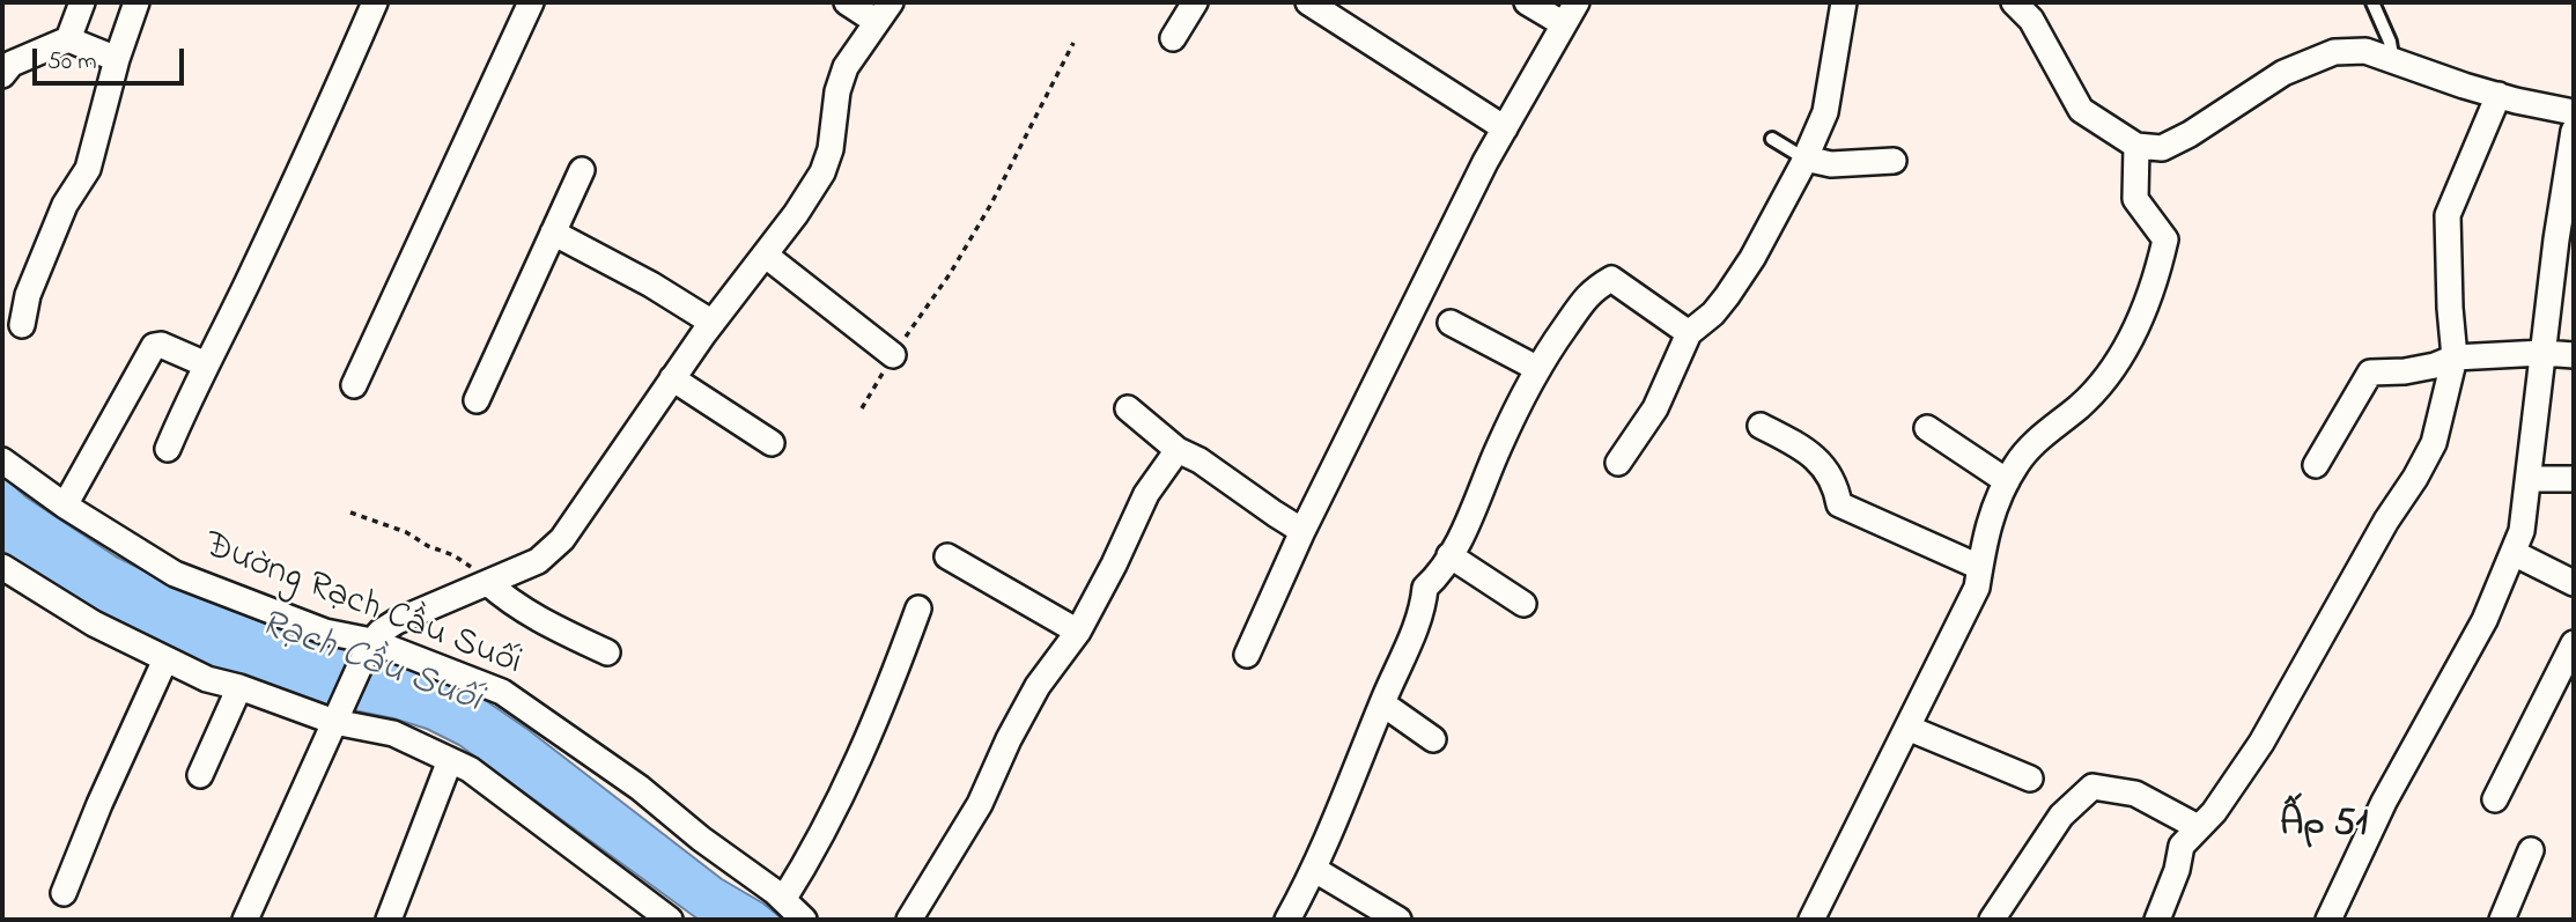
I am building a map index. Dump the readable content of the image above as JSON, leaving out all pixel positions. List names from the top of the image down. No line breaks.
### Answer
{"streets":{"street":["Đường Rạch Cầu Suối"]},"districts":["Ấp 51"],"water":["Rạch Cầu Suối"],"scale_bar":"50 m"}
